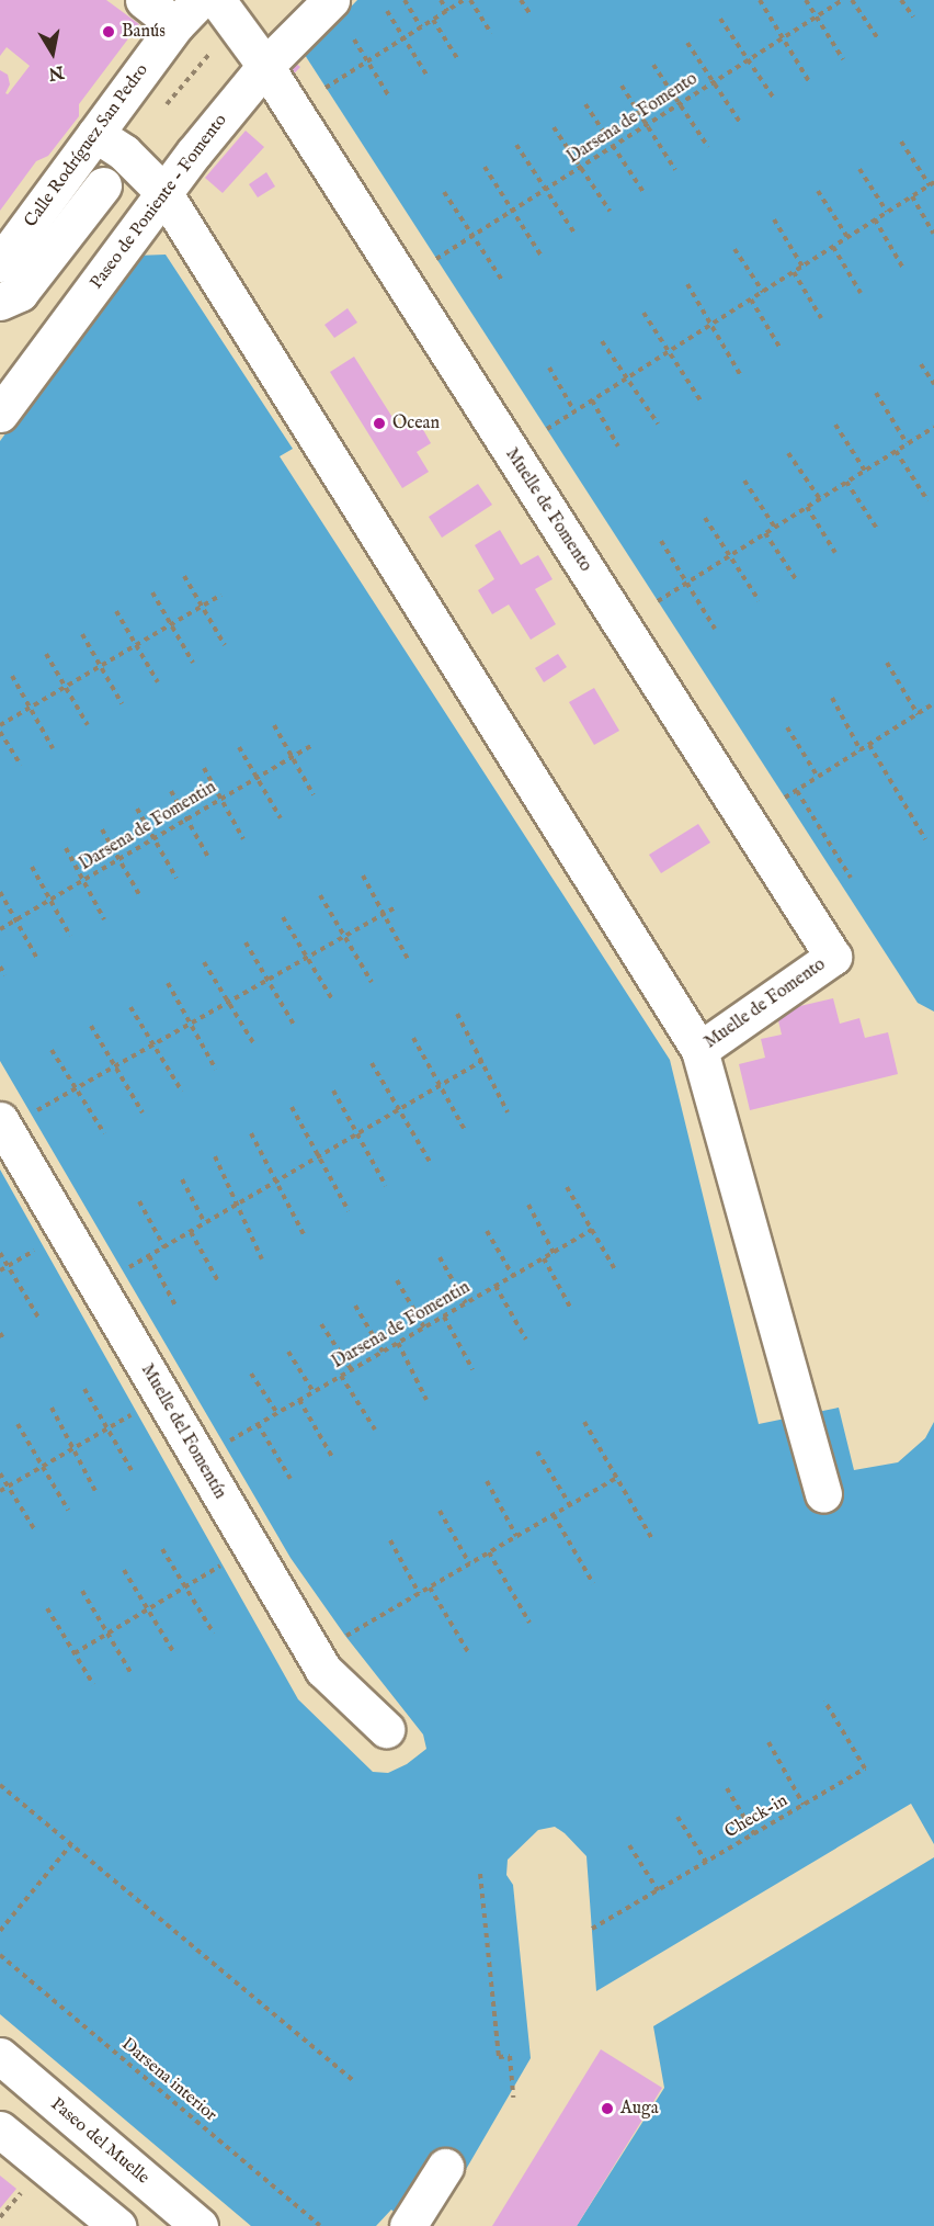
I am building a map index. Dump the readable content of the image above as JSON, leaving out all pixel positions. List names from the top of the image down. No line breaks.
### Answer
{"streets":{"street":["Calle Rodríguez San Pedro","Paseo de Poniente - Fomento","Muelle de Fomento","Muelle del Fomentín","Paseo del Muelle"],"path":["Darsena de Fomento","Darsena de Fomentin","Check-in","Darsena interior"]},"crossings":[["Calle Rodríguez San Pedro","Muelle de Fomento"],["Paseo de Poniente - Fomento","Muelle de Fomento"]],"places":["Banús","Ocean","Auga"],"north":"bottom"}
